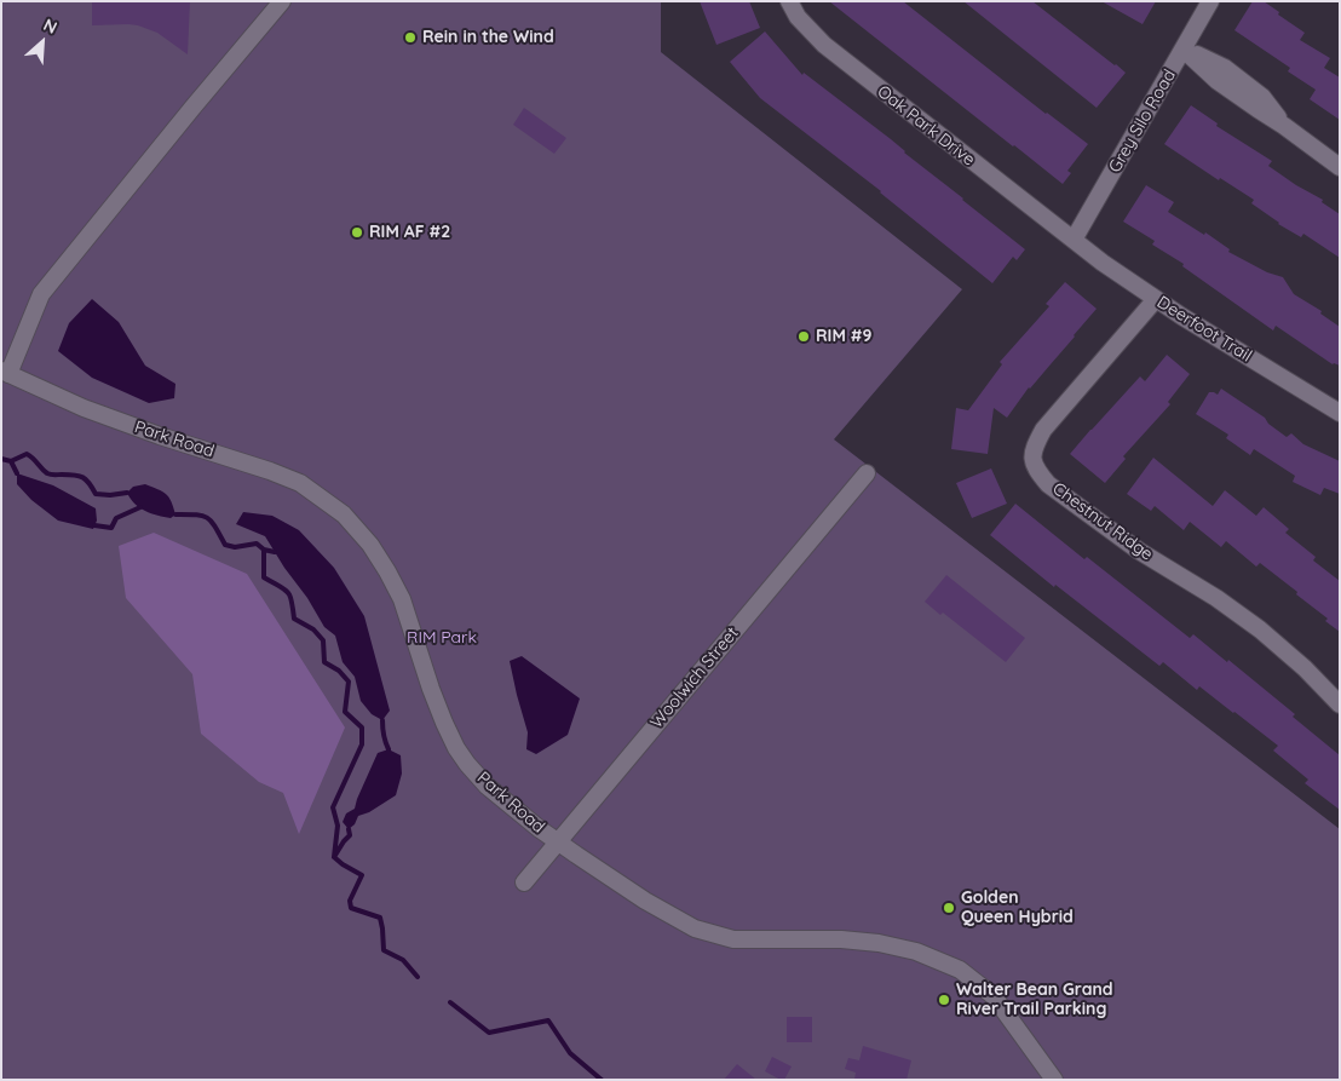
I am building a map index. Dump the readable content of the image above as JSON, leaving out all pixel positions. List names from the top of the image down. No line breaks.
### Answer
{"streets":{"street":["Grey Silo Road","Oak Park Drive","Deerfoot Trail","Park Road","Chestnut Ridge","Woolwich Street"]},"crossings":[["Grey Silo Road","Oak Park Drive"],["Grey Silo Road","Deerfoot Trail"],["Oak Park Drive","Deerfoot Trail"],["Deerfoot Trail","Chestnut Ridge"],["Park Road","Woolwich Street"]],"parks":["RIM Park"],"places":["Rein in the Wind","RIM AF #2","RIM #9","Golden Queen Hybrid","Walter Bean Grand River Trail Parking"],"north":"top right"}
